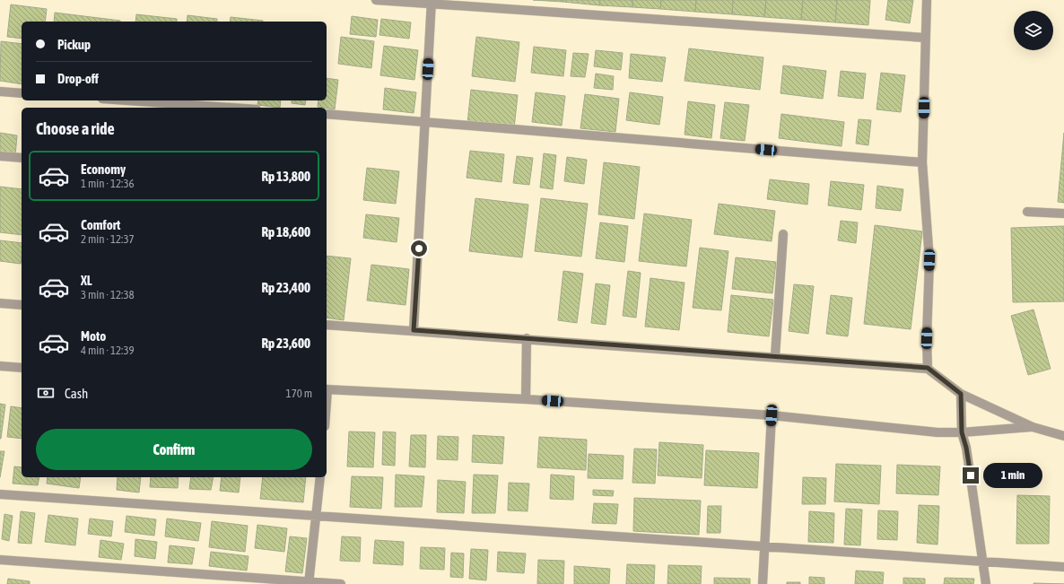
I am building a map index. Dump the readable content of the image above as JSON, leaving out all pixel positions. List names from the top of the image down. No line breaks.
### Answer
{"page":{"banner":["Pickup","Drop-off"],"heading":"Choose a ride","list":[{"name":"Economy","note":"1 min · 12:36","value":"Rp 13,800"},{"name":"Comfort","note":"2 min · 12:37","value":"Rp 18,600"},{"name":"XL","note":"3 min · 12:38","value":"Rp 23,400"},{"name":"Moto","note":"4 min · 12:39","value":"Rp 23,600"}],"pay":["Cash","170 m"],"buttons":"Confirm","bubble":"1 min"}}
